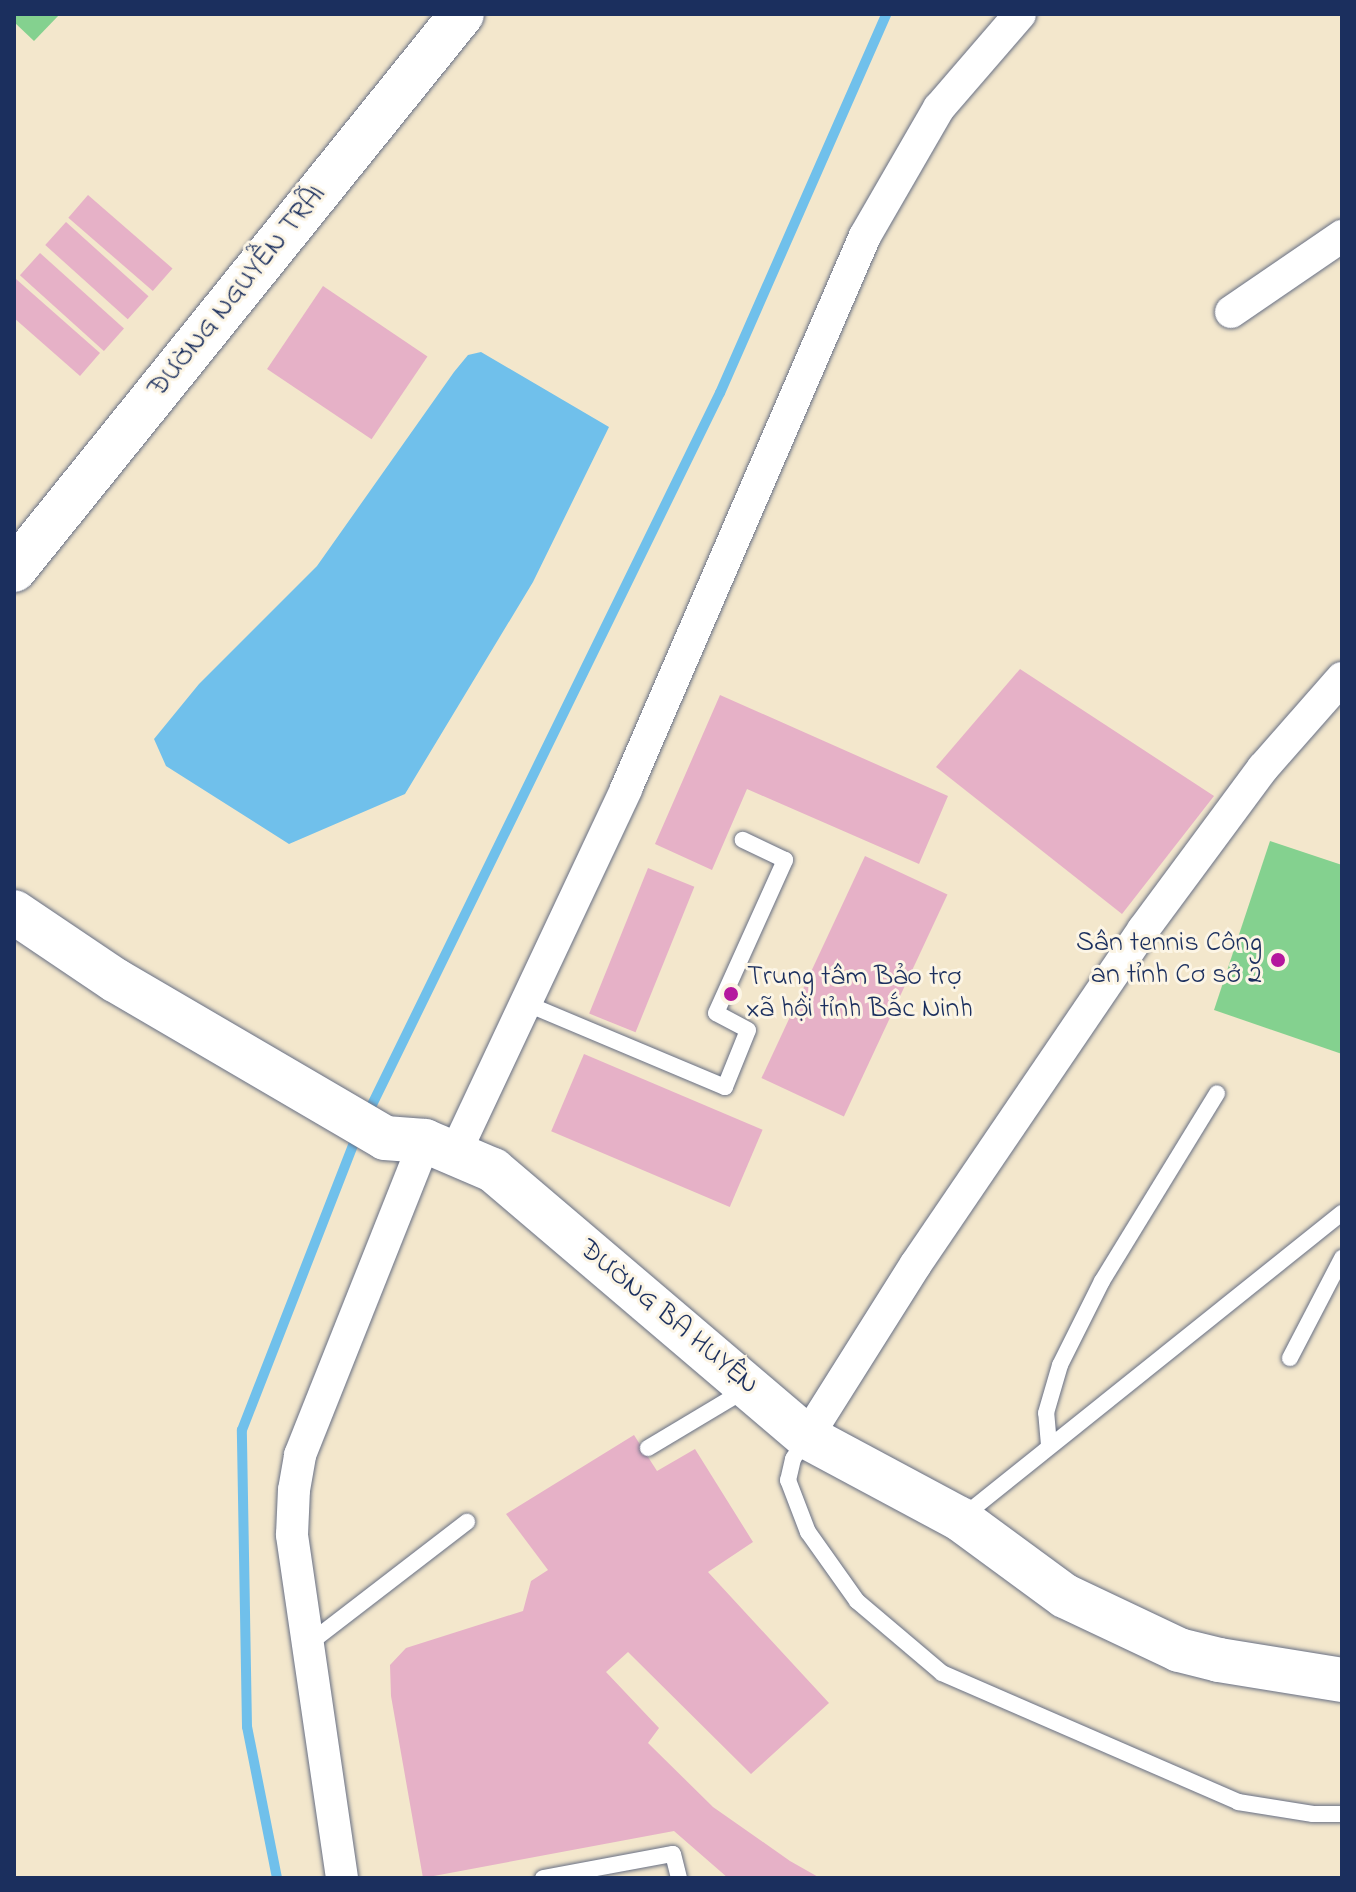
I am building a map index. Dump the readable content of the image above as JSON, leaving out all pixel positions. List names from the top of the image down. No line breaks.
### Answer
{"streets":{"main road":["ĐƯỜNG NGUYỄN TRÃI","ĐƯỜNG BA HUYỆN"]},"places":["Sân tennis Công an tỉnh Cơ sở 2","Trung tâm Bảo trợ xã hội tỉnh Bắc Ninh"]}
